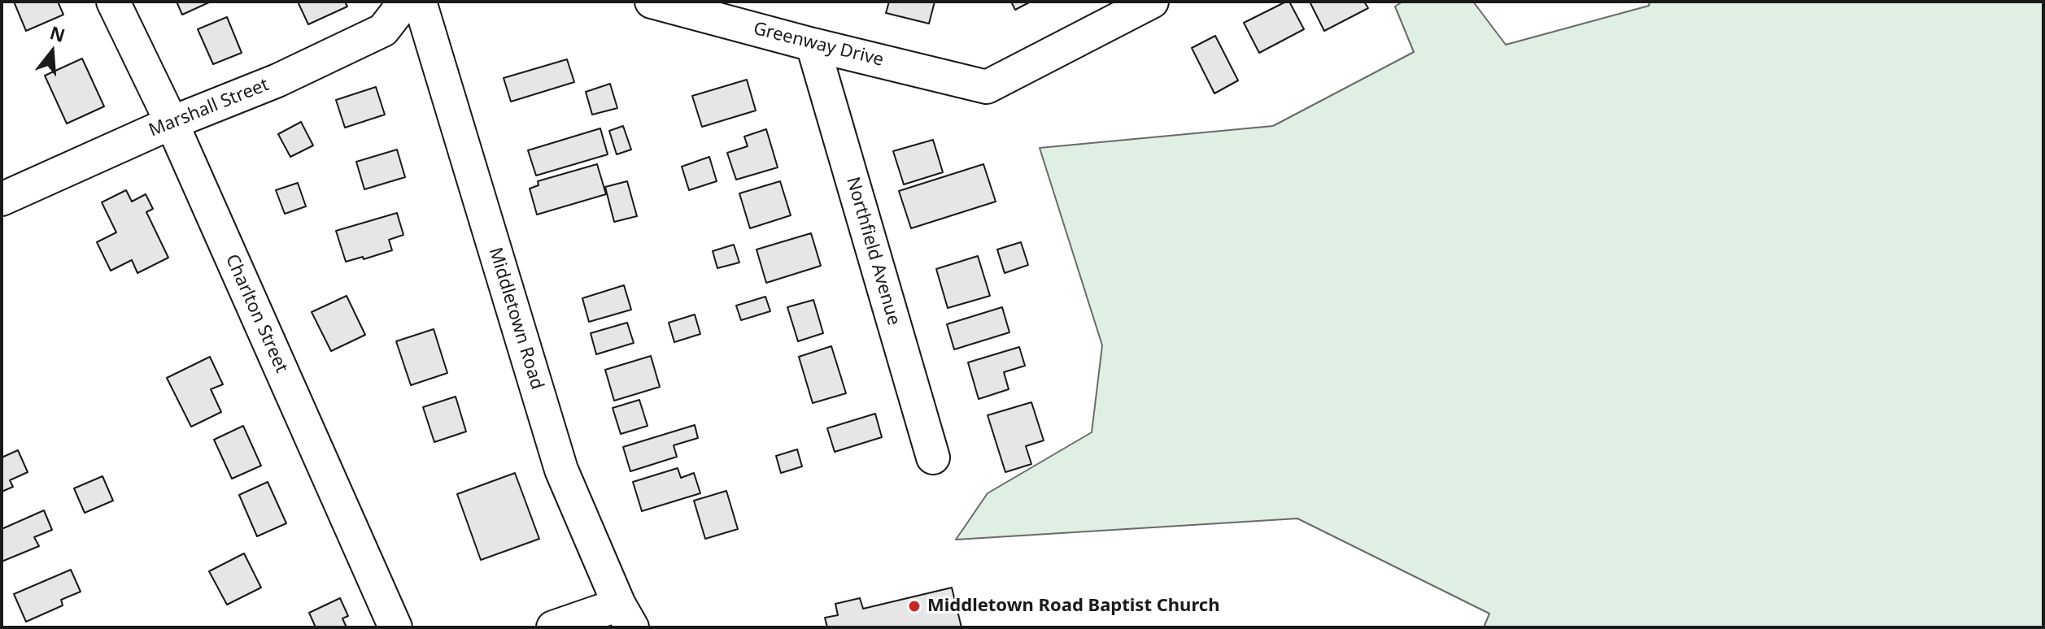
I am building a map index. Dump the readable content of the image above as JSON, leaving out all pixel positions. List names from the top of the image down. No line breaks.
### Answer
{"streets":{"street":["Greenway Drive","Marshall Street","Northfield Avenue","Charlton Street","Middletown Road"]},"crossings":[["Greenway Drive","Northfield Avenue"],["Marshall Street","Charlton Street"]],"places":["Middletown Road Baptist Church"],"north":"top"}
